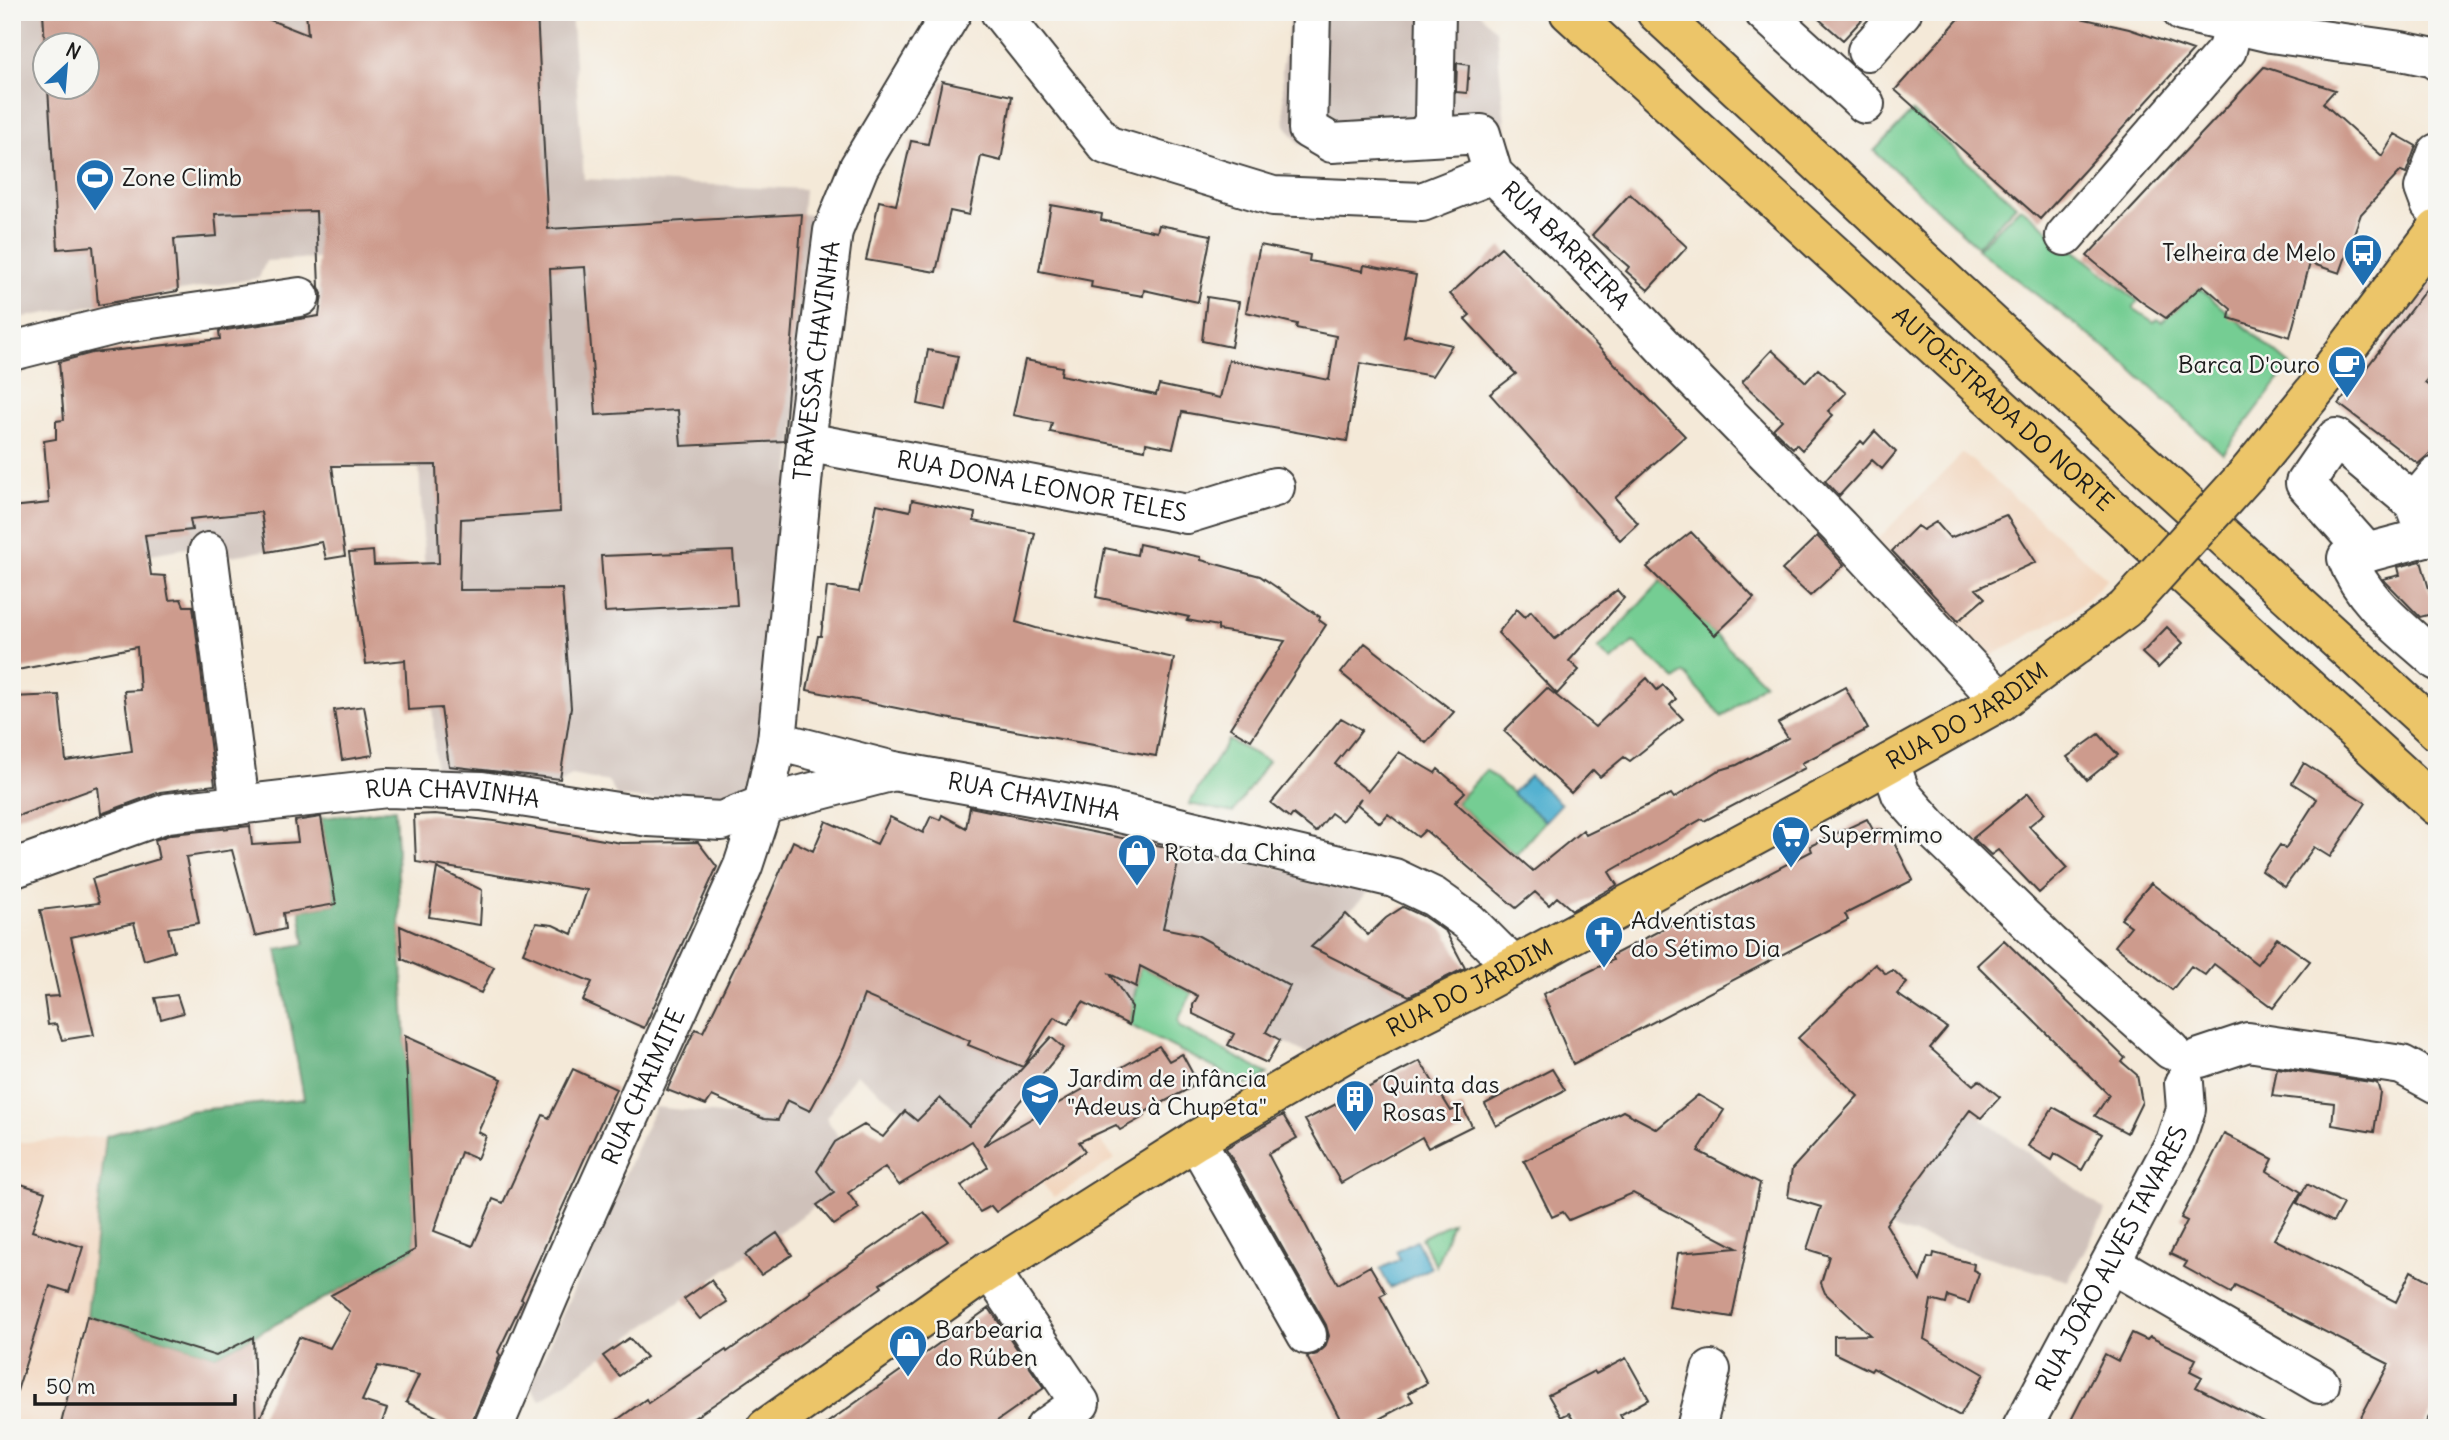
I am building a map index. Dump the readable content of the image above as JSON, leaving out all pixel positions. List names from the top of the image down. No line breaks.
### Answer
{"streets":{"main road":["AUTOESTRADA DO NORTE","RUA DO JARDIM"],"street":["RUA BARREIRA","TRAVESSA CHAVINHA","RUA DONA LEONOR TELES","RUA CHAVINHA","RUA CHAIMITE","RUA JOÃO ALVES TAVARES"]},"crossings":[["RUA BARREIRA","RUA DO JARDIM"],["TRAVESSA CHAVINHA","RUA DONA LEONOR TELES"],["TRAVESSA CHAVINHA","RUA CHAVINHA"],["TRAVESSA CHAVINHA","RUA CHAIMITE"],["RUA DO JARDIM","RUA CHAVINHA"],["RUA CHAVINHA","RUA CHAIMITE"]],"places":{"sports":["Zone Climb"],"bus stop":["Telheira de Melo"],"cafe":["Barca D'ouro"],"supermarket":["Supermimo"],"shop":["Rota da China","Barbearia do Rúben"],"church":["Adventistas do Sétimo Dia"],"school or university":["Jardim de infância \"Adeus à Chupeta\""],"building":["Quinta das Rosas I"]},"scale_bar":"50 m","north":"top right"}
